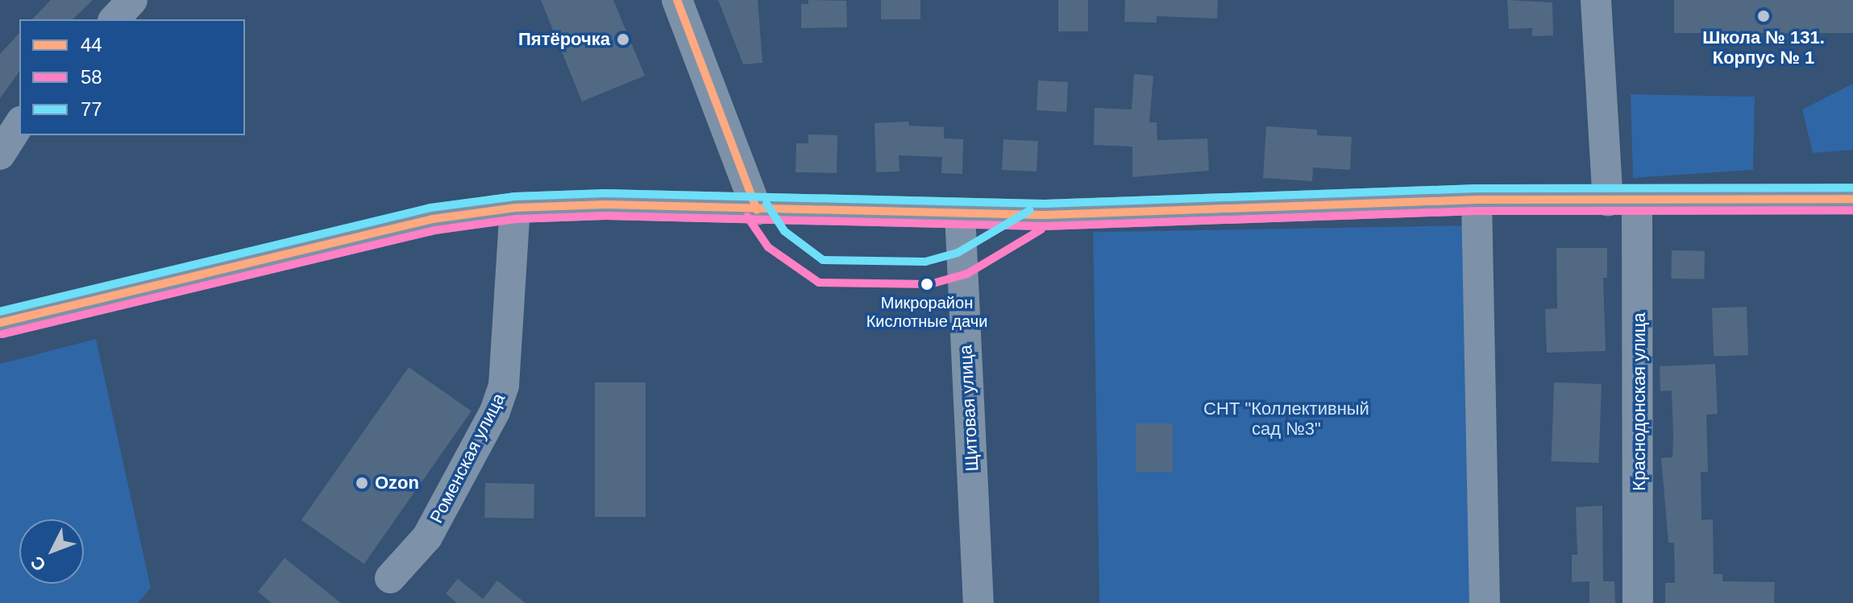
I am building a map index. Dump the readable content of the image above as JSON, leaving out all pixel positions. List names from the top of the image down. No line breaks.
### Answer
{"streets":{"street":["Краснодонская улица","Щитовая улица","Роменская улица"]},"parks":["СНТ \"Коллективный сад №3\""],"places":["Школа № 131. Корпус № 1","Пятёрочка","Микрорайон Кислотные дачи","Ozon"],"lines":["transit line 44","transit line 77","transit line 58"],"legend":["44","58","77"],"north":"bottom left"}
